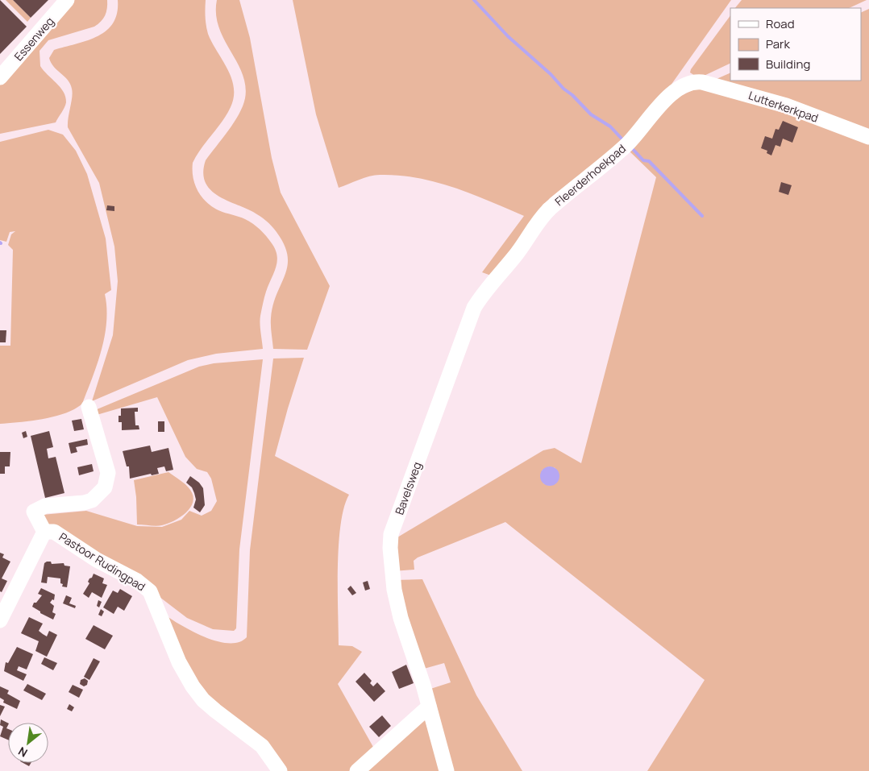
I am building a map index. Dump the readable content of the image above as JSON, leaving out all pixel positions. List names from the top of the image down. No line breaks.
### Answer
{"streets":{"street":["Essenweg","Lutterkerkpad","Fleerderhoekpad","Bavelsweg","Pastoor Rudingpad"]},"crossings":[["Lutterkerkpad","Fleerderhoekpad"],["Fleerderhoekpad","Bavelsweg"]],"legend":["Road","Park","Building"],"north":"bottom left"}
